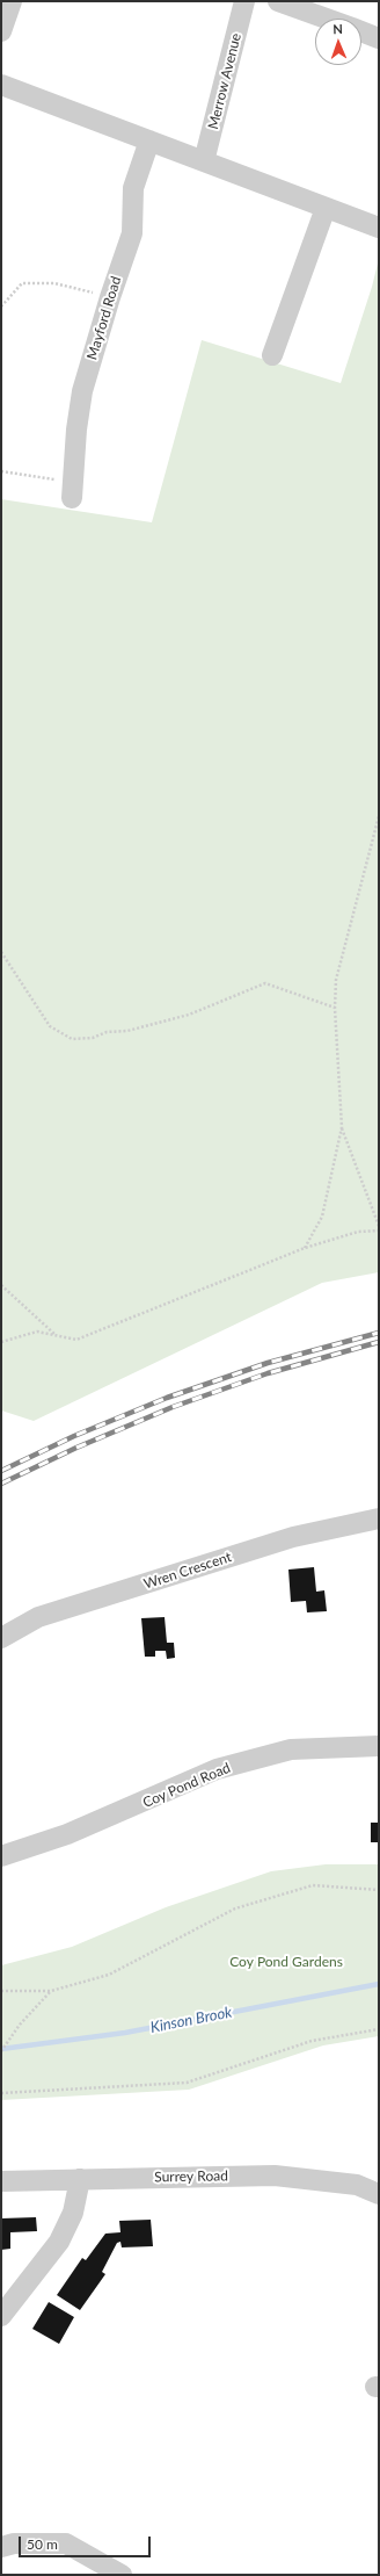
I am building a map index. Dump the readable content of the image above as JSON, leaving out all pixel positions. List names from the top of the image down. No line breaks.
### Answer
{"streets":{"street":["Merrow Avenue","Mayford Road","Wren Crescent","Coy Pond Road","Surrey Road"]},"water":["Kinson Brook"],"parks":["Coy Pond Gardens"],"scale_bar":"50 m","north":"top"}
